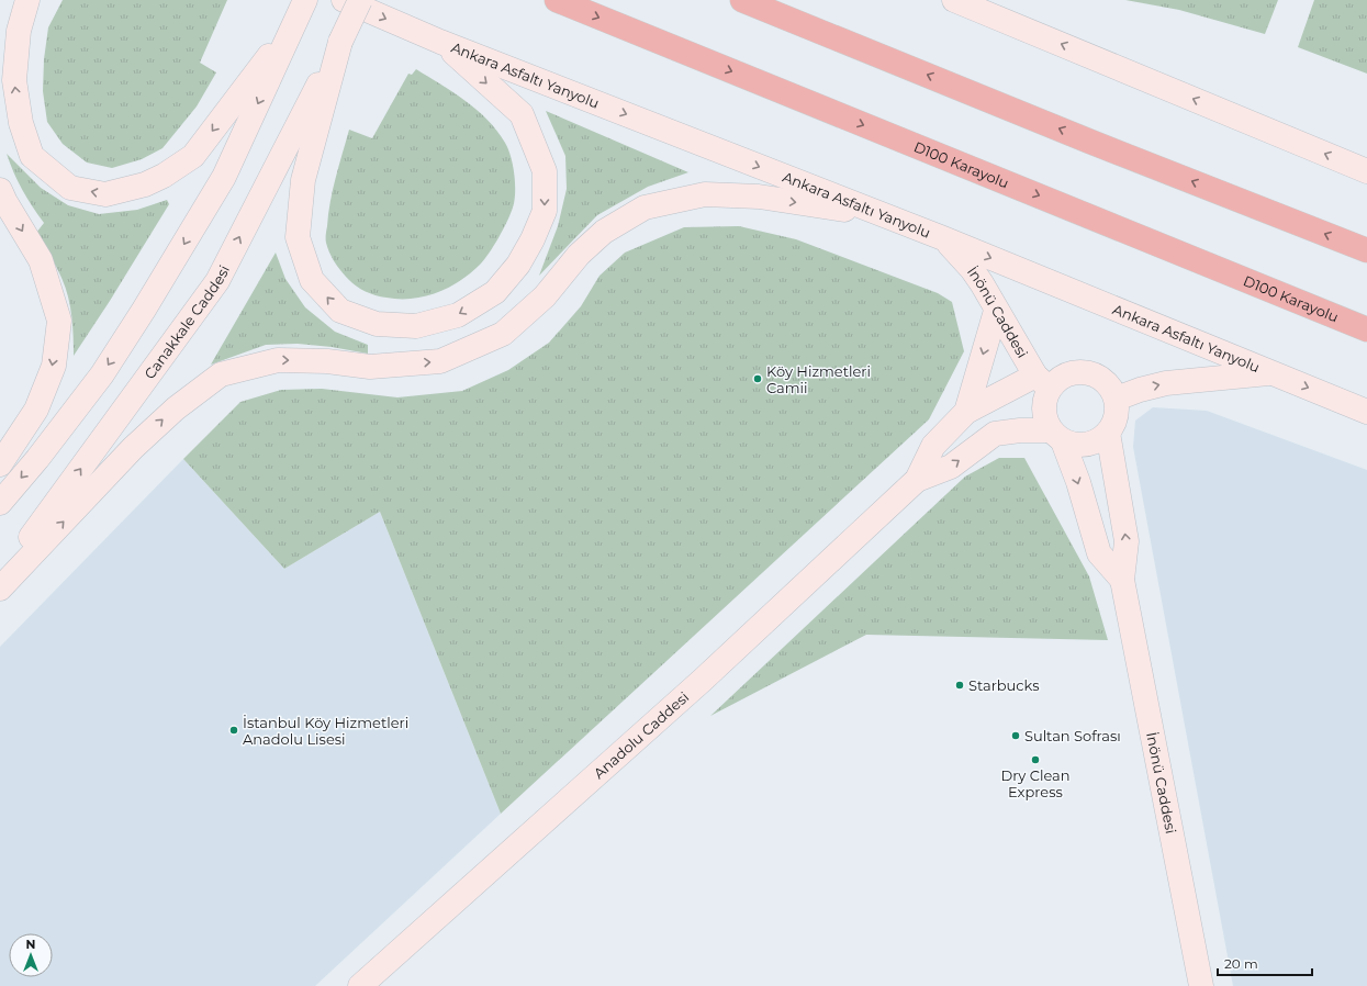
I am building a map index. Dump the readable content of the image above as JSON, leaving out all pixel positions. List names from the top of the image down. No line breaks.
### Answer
{"streets":{"highway":["D100 Karayolu"],"main road":["Ankara Asfaltı Yanyolu","İnönü Caddesi","Canakkale Caddesi","Anadolu Caddesi"]},"crossings":[["Ankara Asfaltı Yanyolu","İnönü Caddesi"],["İnönü Caddesi","Anadolu Caddesi"]],"one_way":["Ankara Asfaltı Yanyolu"],"places":["Köy Hizmetleri Camii","Starbucks","İstanbul Köy Hizmetleri Anadolu Lisesi","Sultan Sofrası","Dry Clean Express"],"scale_bar":"20 m","north":"top"}
